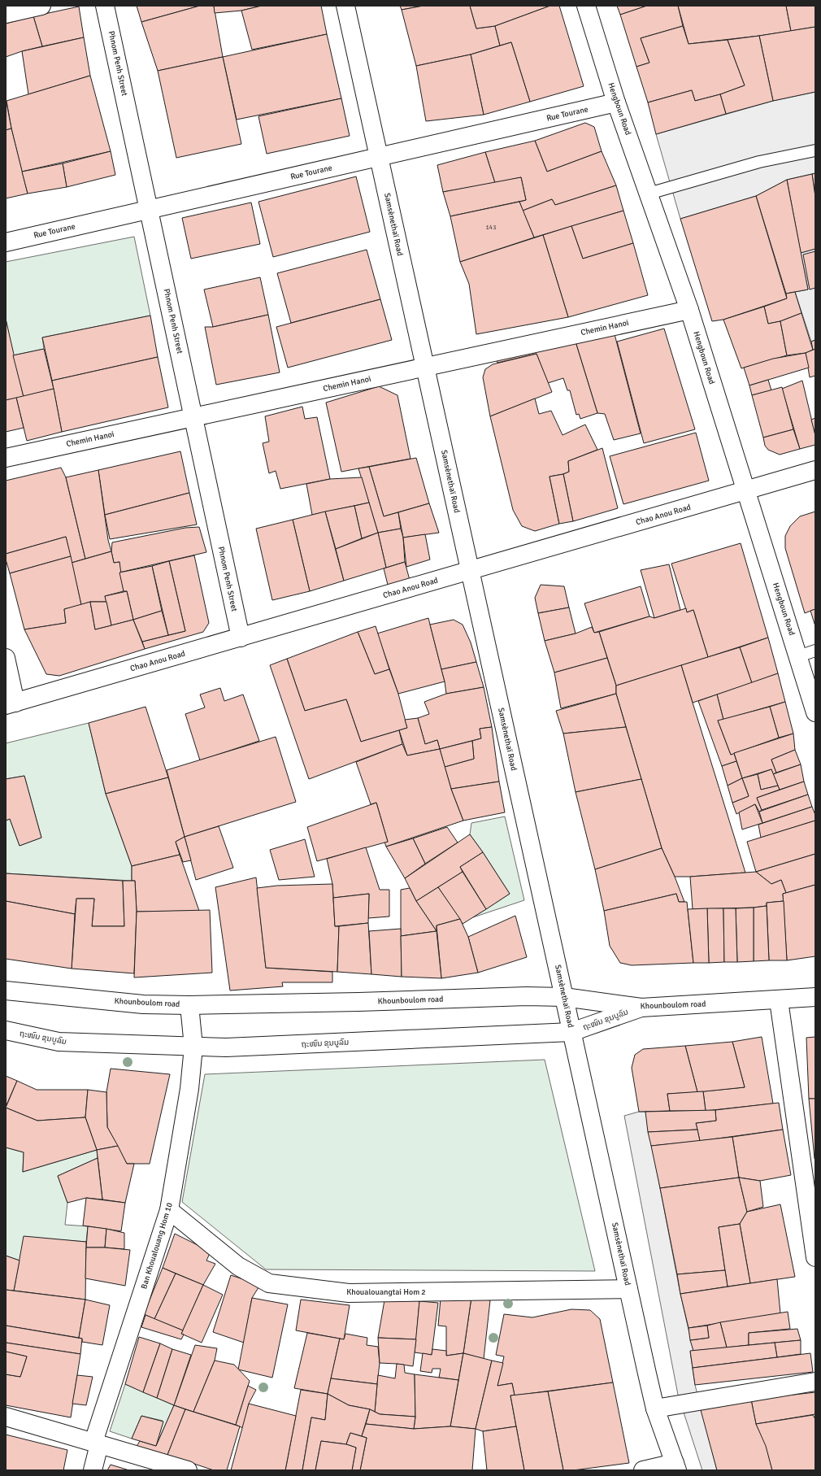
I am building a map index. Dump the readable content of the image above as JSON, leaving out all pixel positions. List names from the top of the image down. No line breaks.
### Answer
{"streets":{"main road":["Phnom Penh Street","Hengboun Road","Rue Tourane","Samsènethaï Road","Chemin Hanoi","Chao Anou Road","Khounboulom road","ຖະໜົນ ຂຸນບູລົມ","Ban Khoualouang Hom 10","Khoualouangtai Hom 2"]},"crossings":[["Phnom Penh Street","Rue Tourane"],["Phnom Penh Street","Chemin Hanoi"],["Phnom Penh Street","Chao Anou Road"],["Hengboun Road","Rue Tourane"],["Hengboun Road","Chemin Hanoi"],["Hengboun Road","Chao Anou Road"],["Rue Tourane","Samsènethaï Road"],["Samsènethaï Road","Chemin Hanoi"],["Samsènethaï Road","Chao Anou Road"],["Samsènethaï Road","Khounboulom road"],["Samsènethaï Road","ຖະໜົນ ຂຸນບູລົມ"],["Samsènethaï Road","Khoualouangtai Hom 2"],["Khounboulom road","ຖະໜົນ ຂຸນບູລົມ"],["Khounboulom road","Ban Khoualouang Hom 10"],["ຖະໜົນ ຂຸນບູລົມ","Ban Khoualouang Hom 10"],["Ban Khoualouang Hom 10","Khoualouangtai Hom 2"]],"house_numbers":["143"]}
